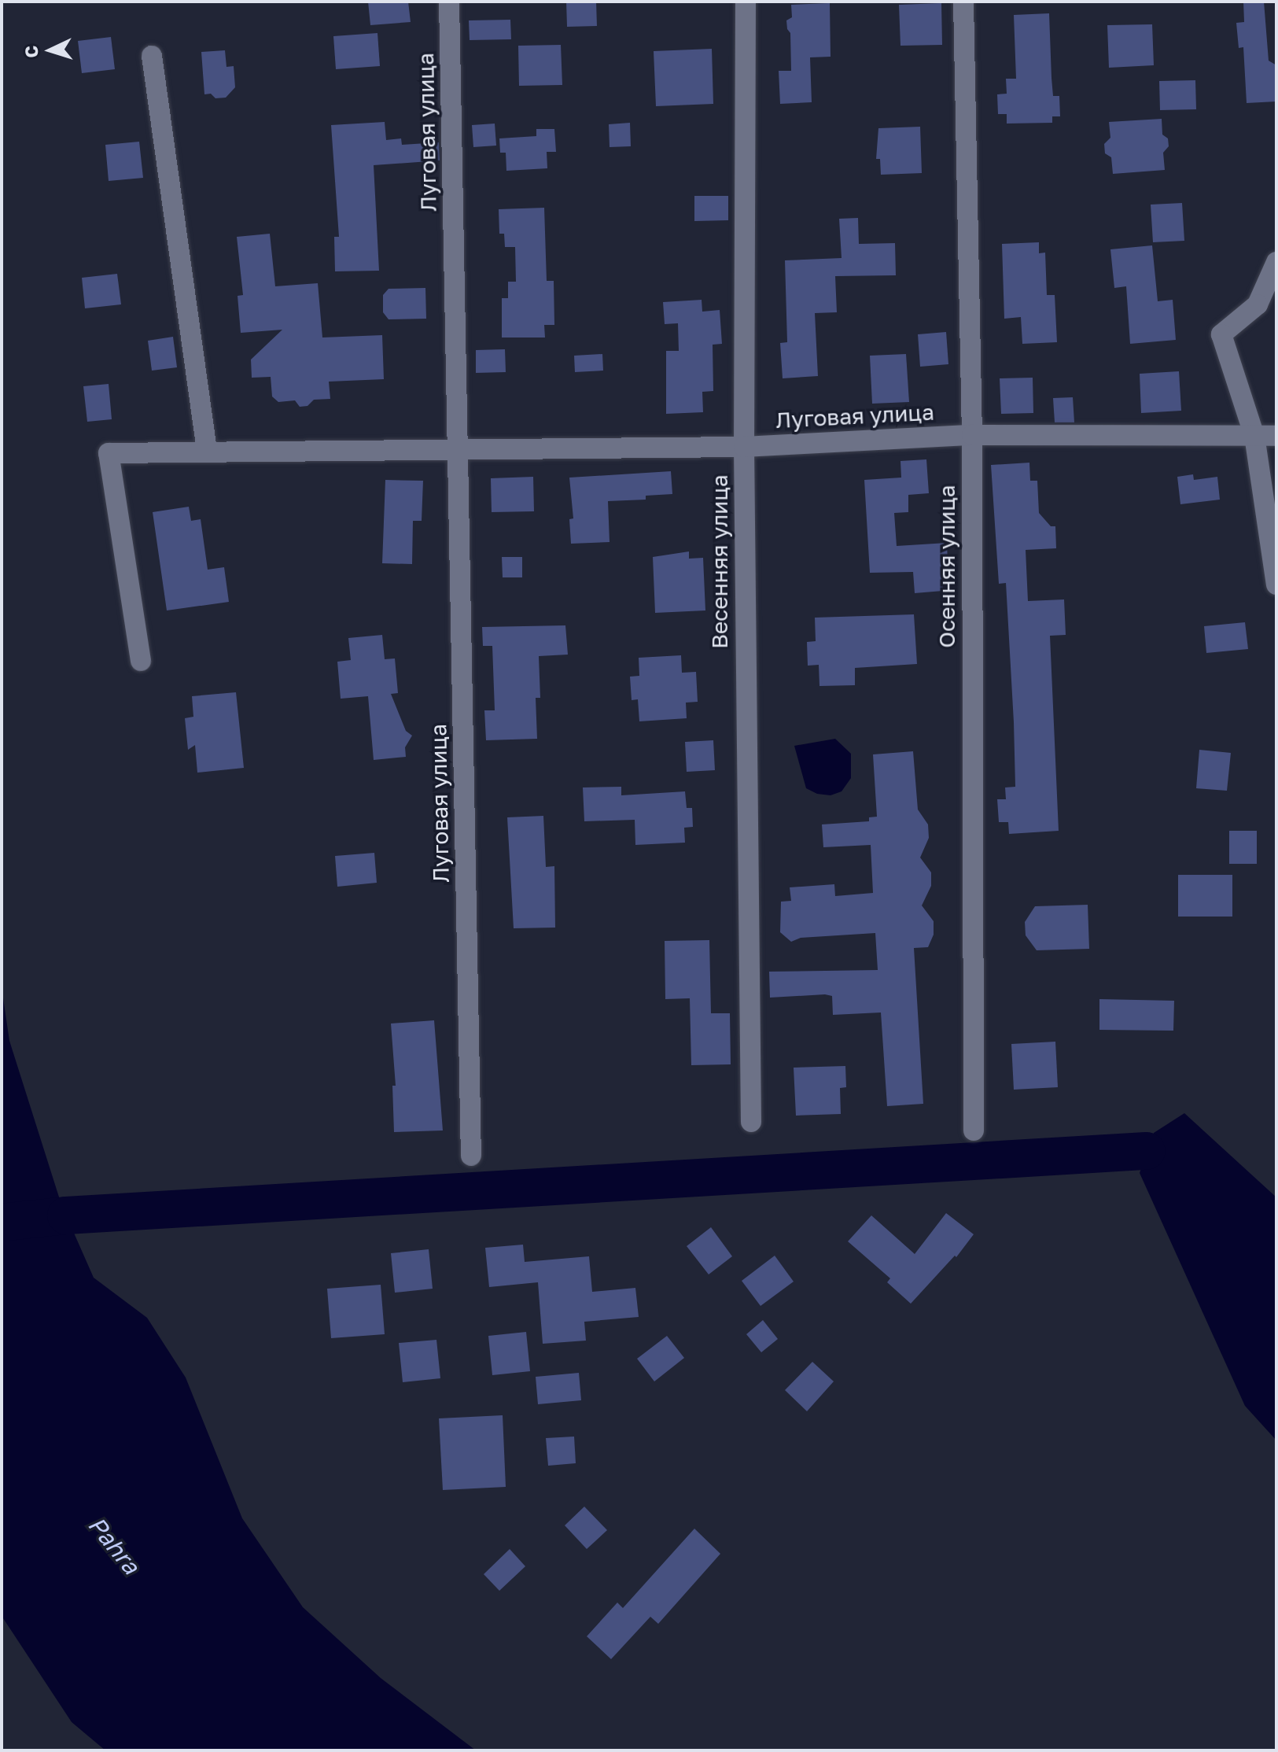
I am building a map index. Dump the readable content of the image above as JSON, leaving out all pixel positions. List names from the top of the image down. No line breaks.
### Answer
{"streets":{"street":["Луговая улица","Весенняя улица","Осенняя улица"]},"crossings":[["Луговая улица","Весенняя улица"],["Луговая улица","Осенняя улица"]],"water":["Pahra"],"north":"left"}
